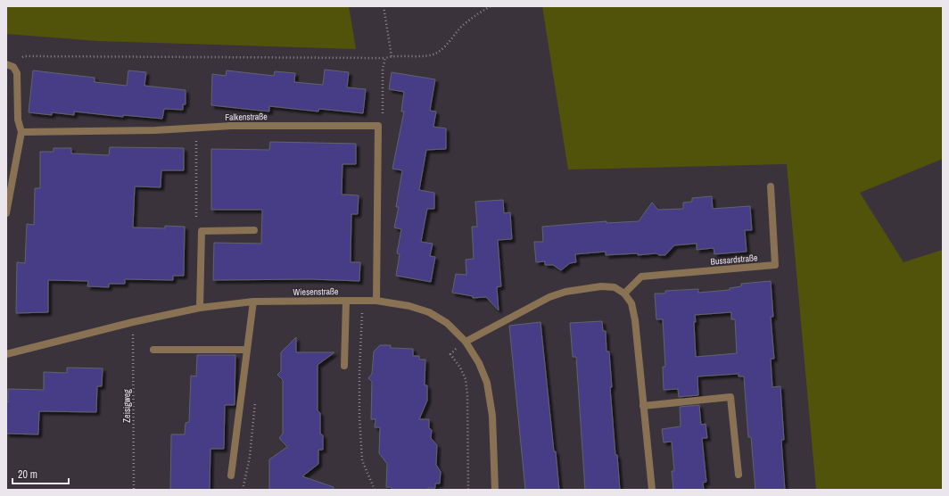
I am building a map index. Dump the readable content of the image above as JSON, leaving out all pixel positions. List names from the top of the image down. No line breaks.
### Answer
{"streets":{"street":["Falkenstraße","Bussardstraße","Wiesenstraße"],"path":["Zeisigweg"]},"crossings":[["Wiesenstraße","Zeisigweg"]],"scale_bar":"20 m"}
